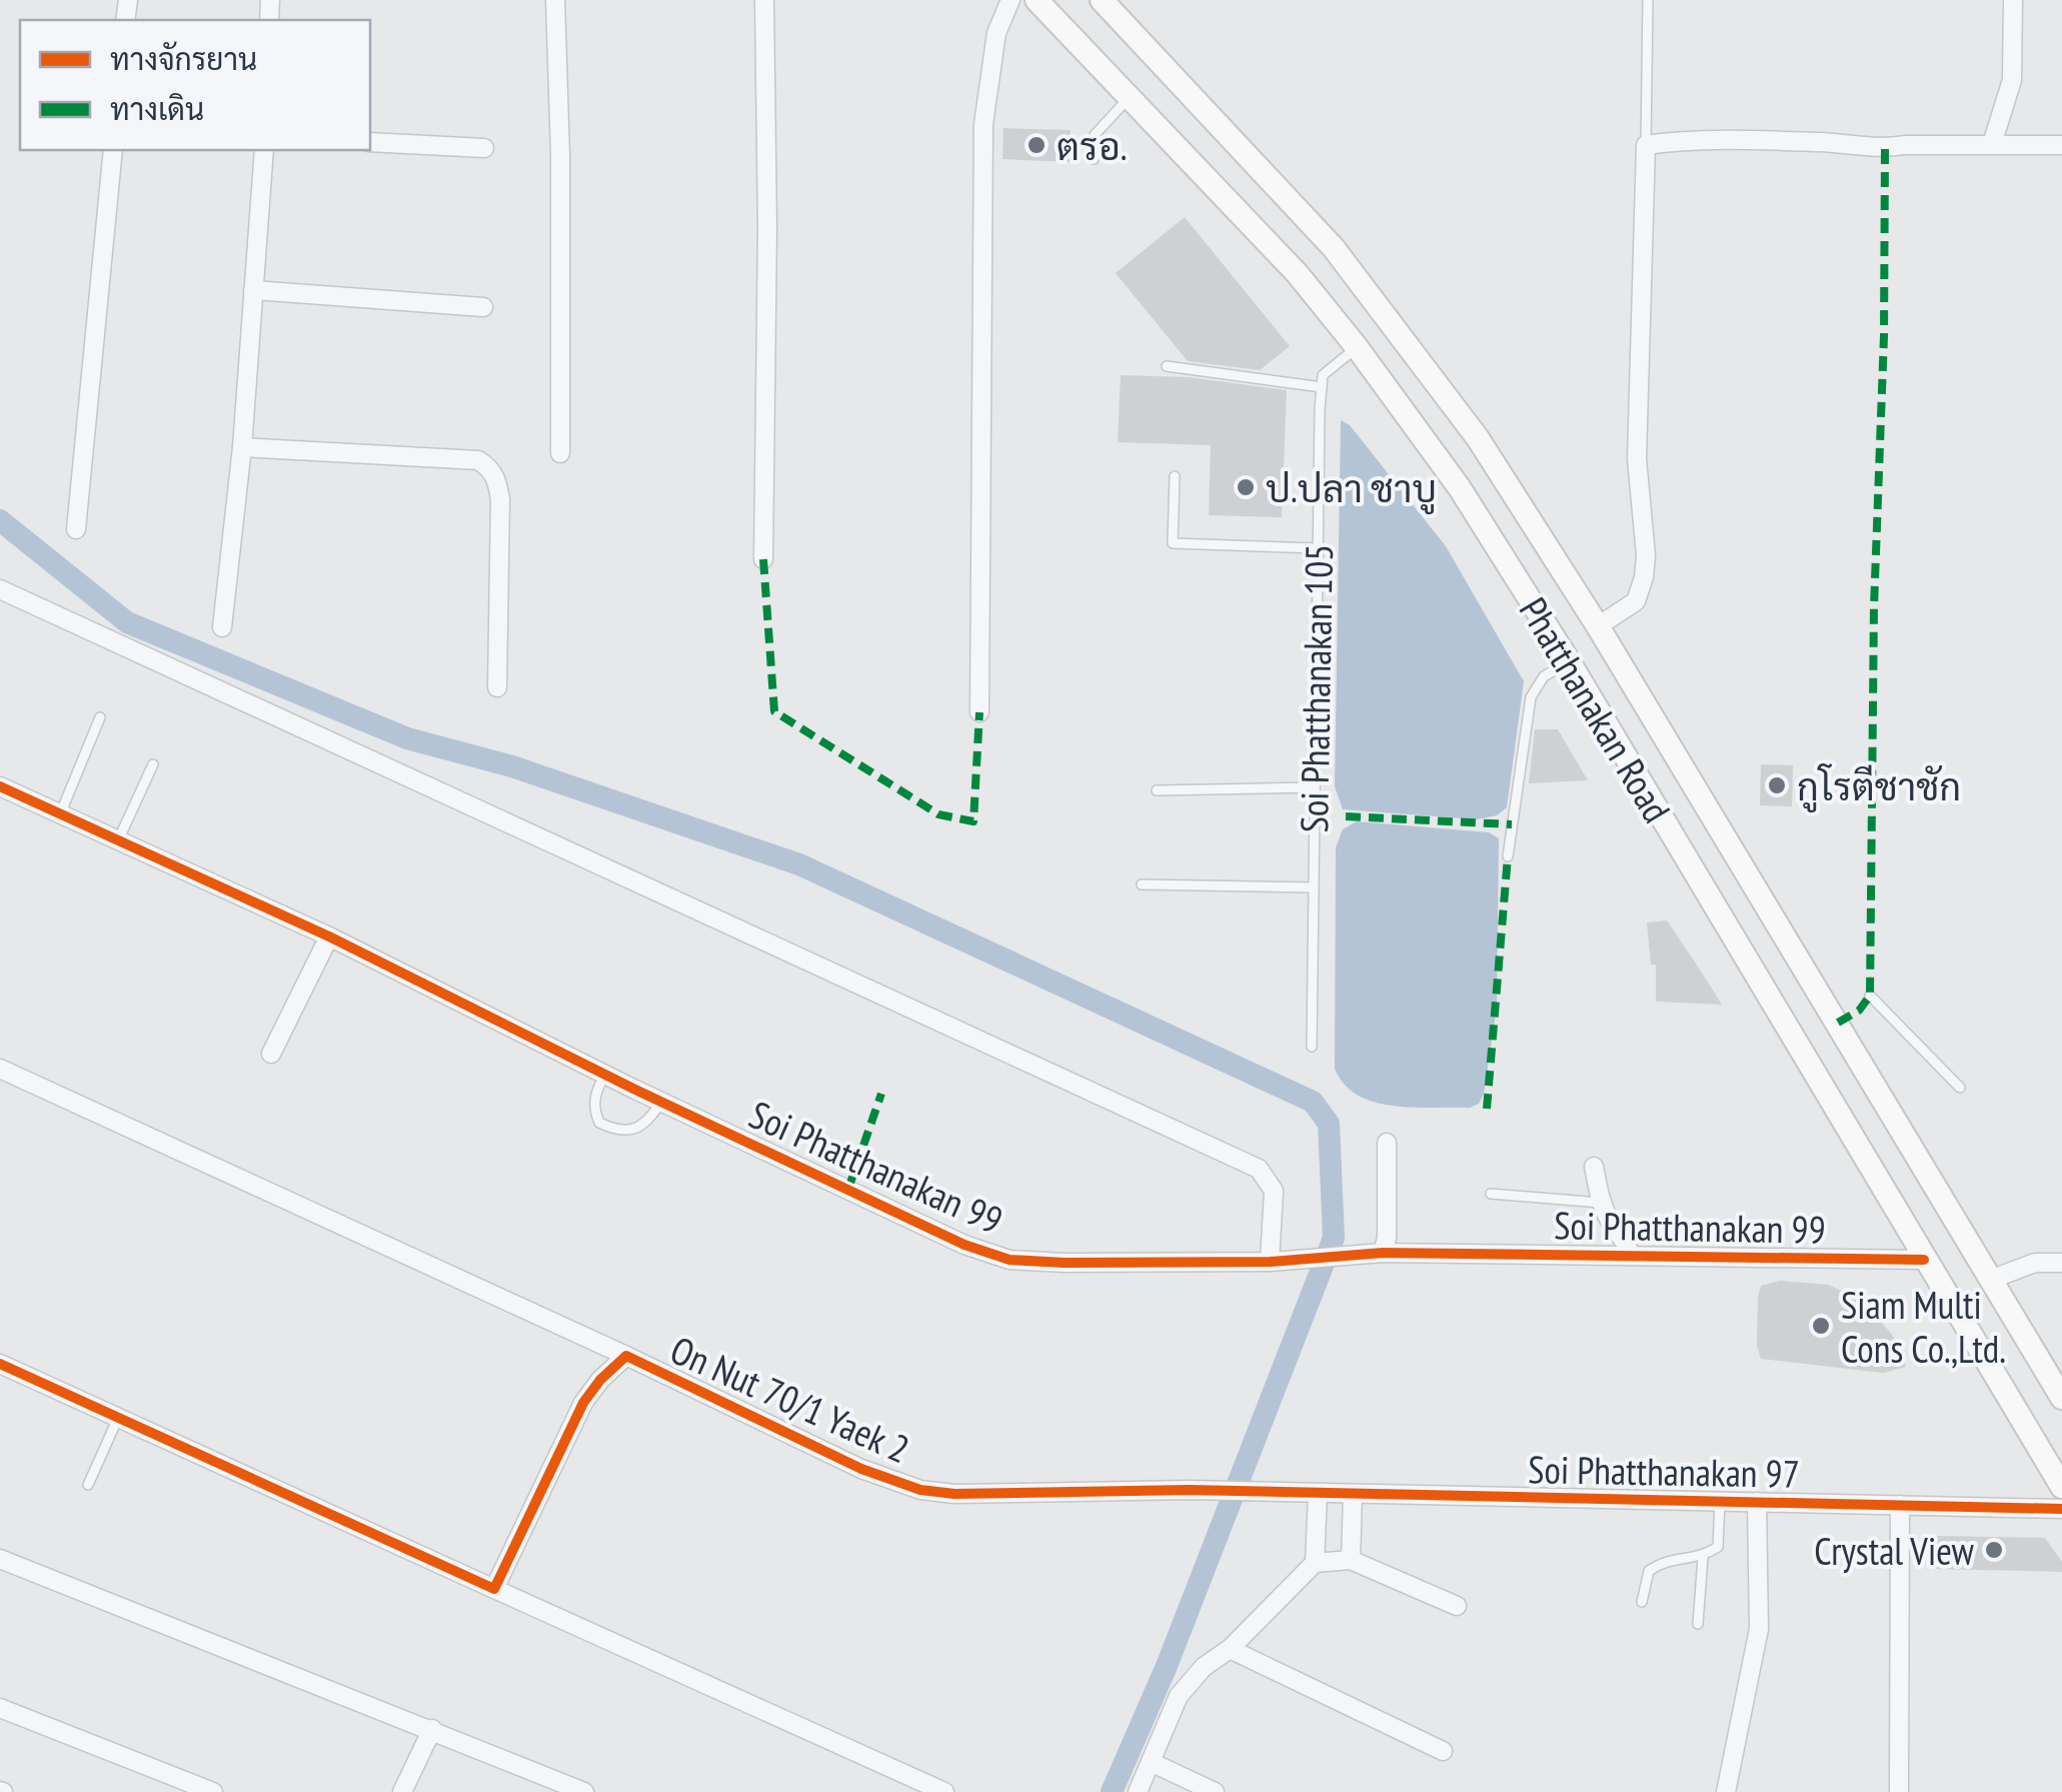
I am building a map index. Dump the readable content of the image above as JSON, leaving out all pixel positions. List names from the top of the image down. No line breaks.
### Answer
{"streets":{"main road":["Phatthanakan Road"],"street":["Soi Phatthanakan 99","On Nut 70/1 Yaek 2","Soi Phatthanakan 97"],"lane":["Soi Phatthanakan 105"]},"crossings":[["Phatthanakan Road","Soi Phatthanakan 99"],["On Nut 70/1 Yaek 2","Soi Phatthanakan 97"]],"places":["ตรอ.","ป.ปลา ชาบู","กูโรตีชาชัก","Siam Multi Cons Co.,Ltd.","Crystal View"],"legend":["ทางจักรยาน","ทางเดิน"]}
